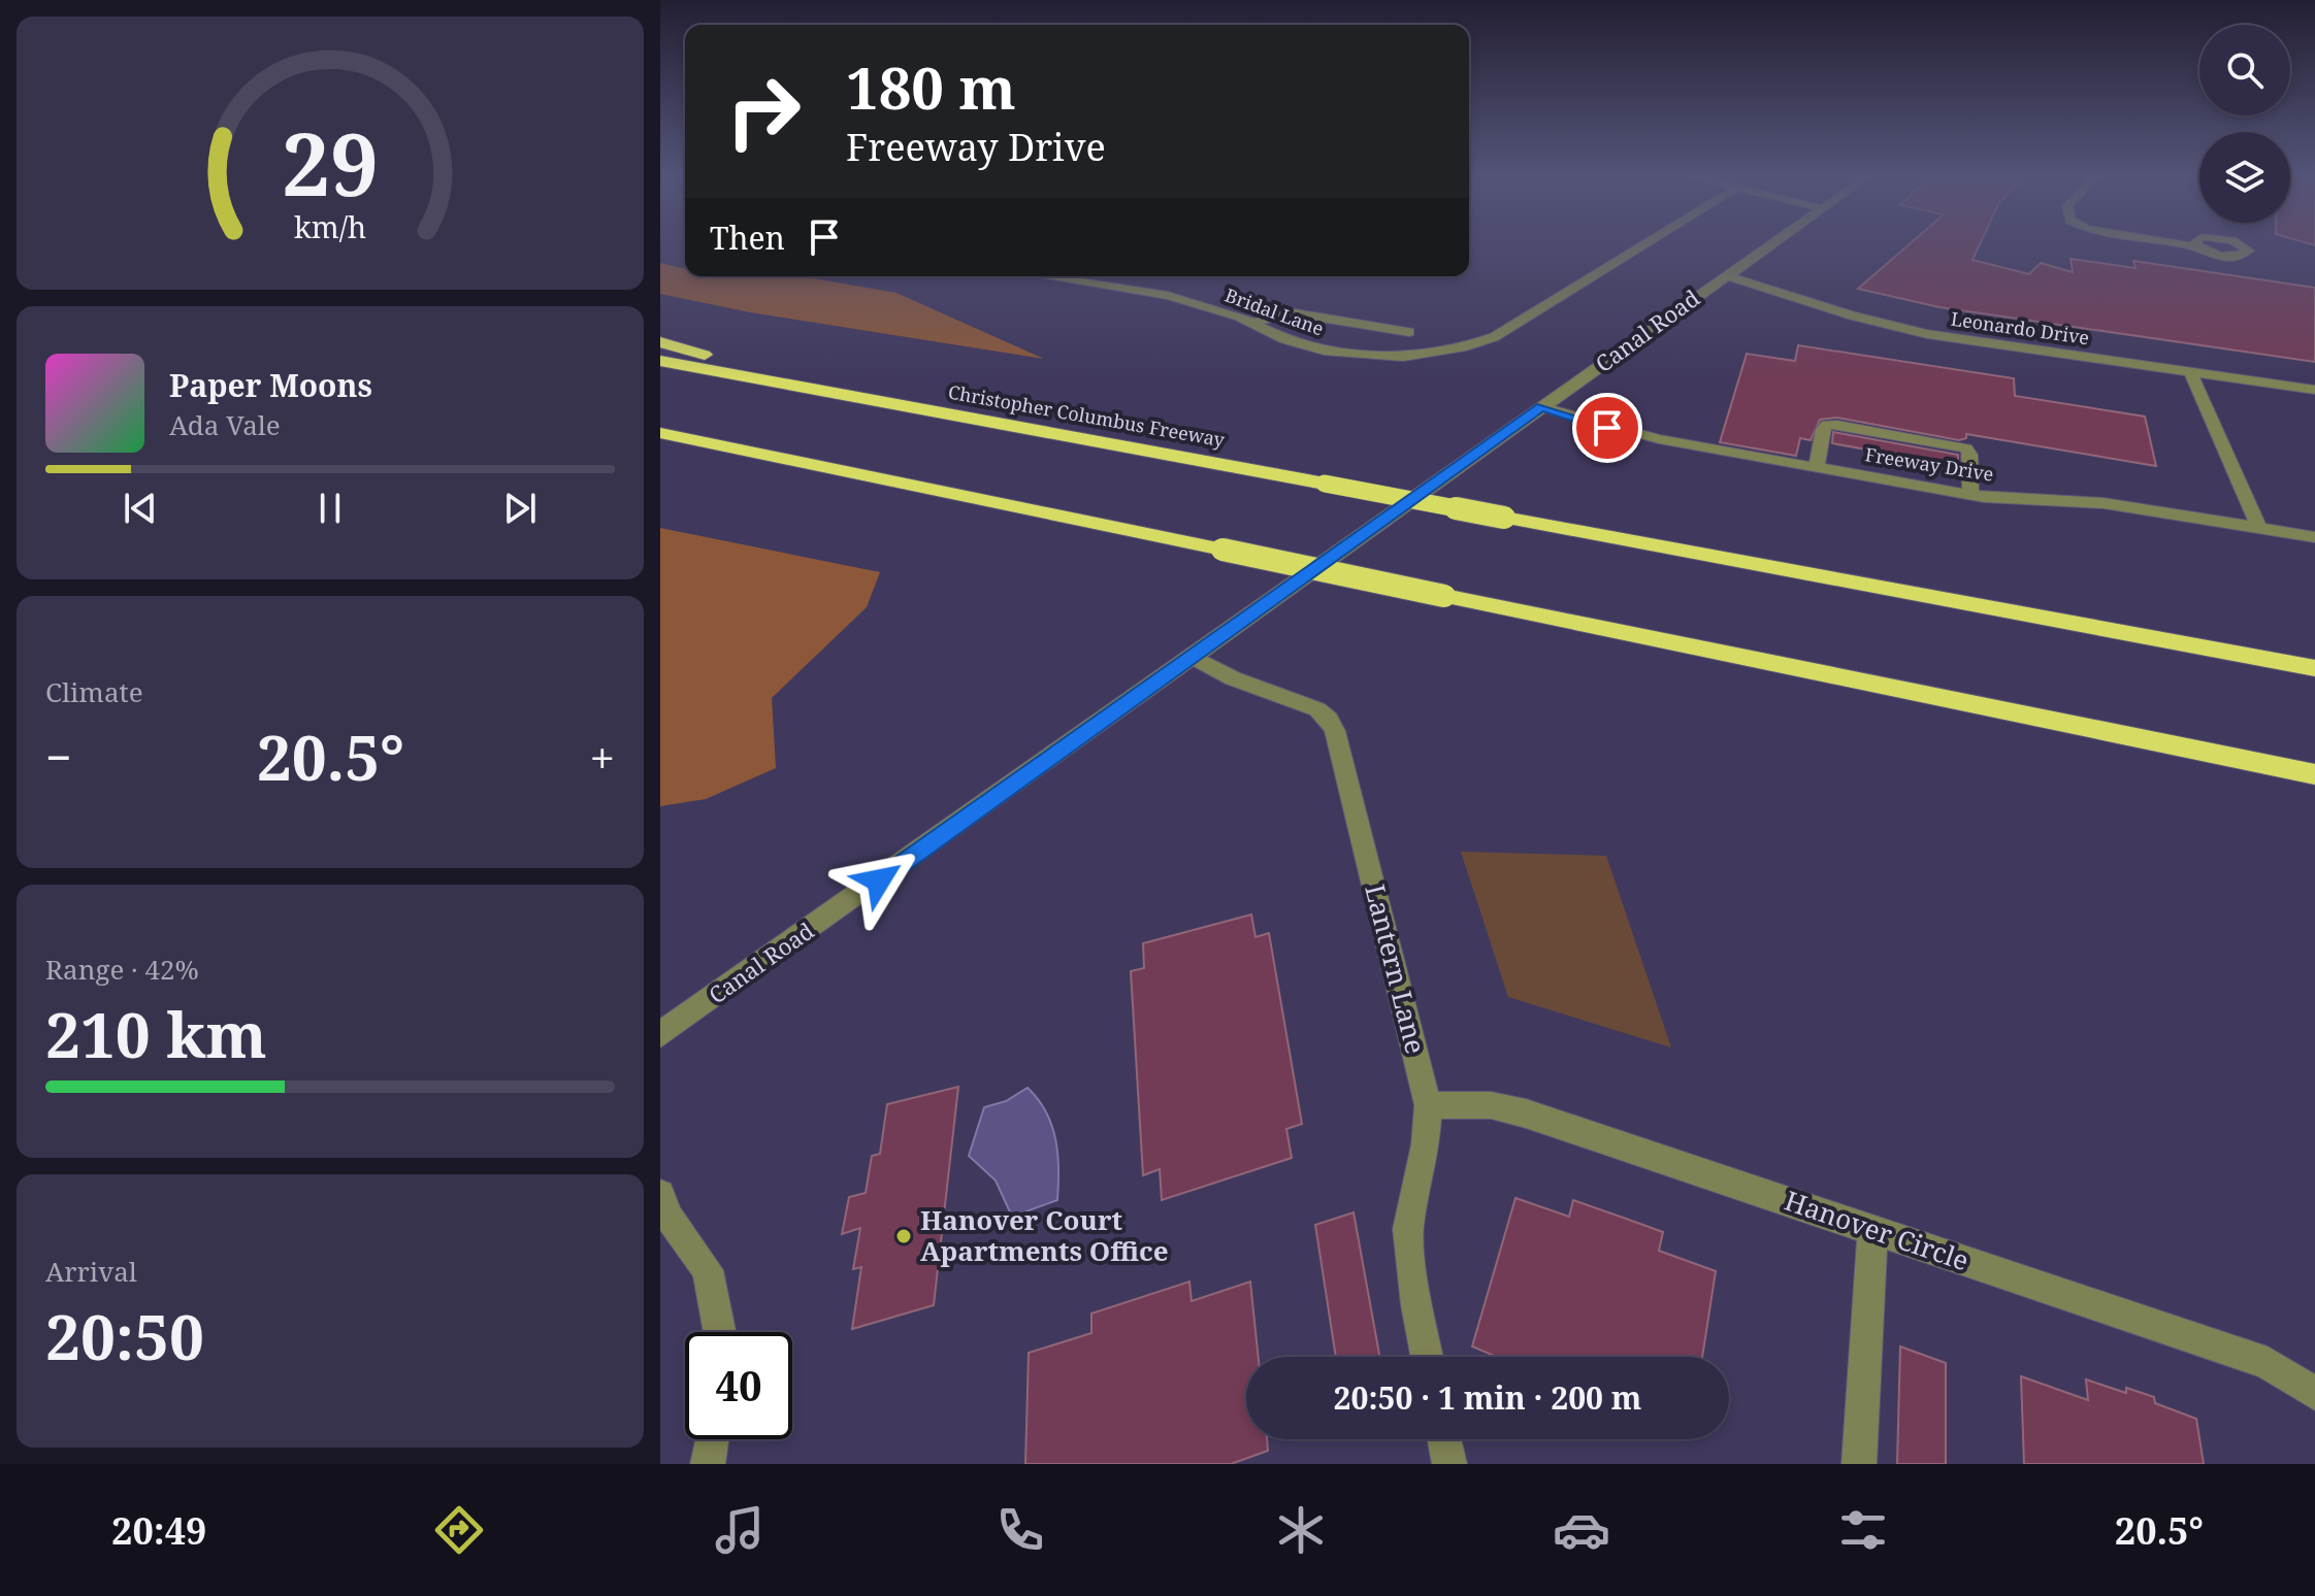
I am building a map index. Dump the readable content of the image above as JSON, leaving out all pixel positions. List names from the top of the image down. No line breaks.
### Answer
{"streets":{"highway":["Christopher Columbus Freeway"],"street":["Bridal Lane","Leonardo Drive","Canal Road","Freeway Drive","Lantern Lane","Hanover Circle"]},"crossings":[["Leonardo Drive","Canal Road"],["Canal Road","Freeway Drive"],["Canal Road","Lantern Lane"],["Lantern Lane","Hanover Circle"]],"places":["Hanover Court Apartments Office"],"page":{"turn":["180 m","Freeway Drive"],"then":"Then","song":["Paper Moons","Ada Vale"],"tile":["Climate",["Range · 42%","210 km"],["Arrival","20:50"]],"heat":["−","20.5°","+"],"limit":"40","trip":"20:50 · 1 min · 200 m","tabs":["20:49","20.5°"],"gauge":["29","km/h"]}}
